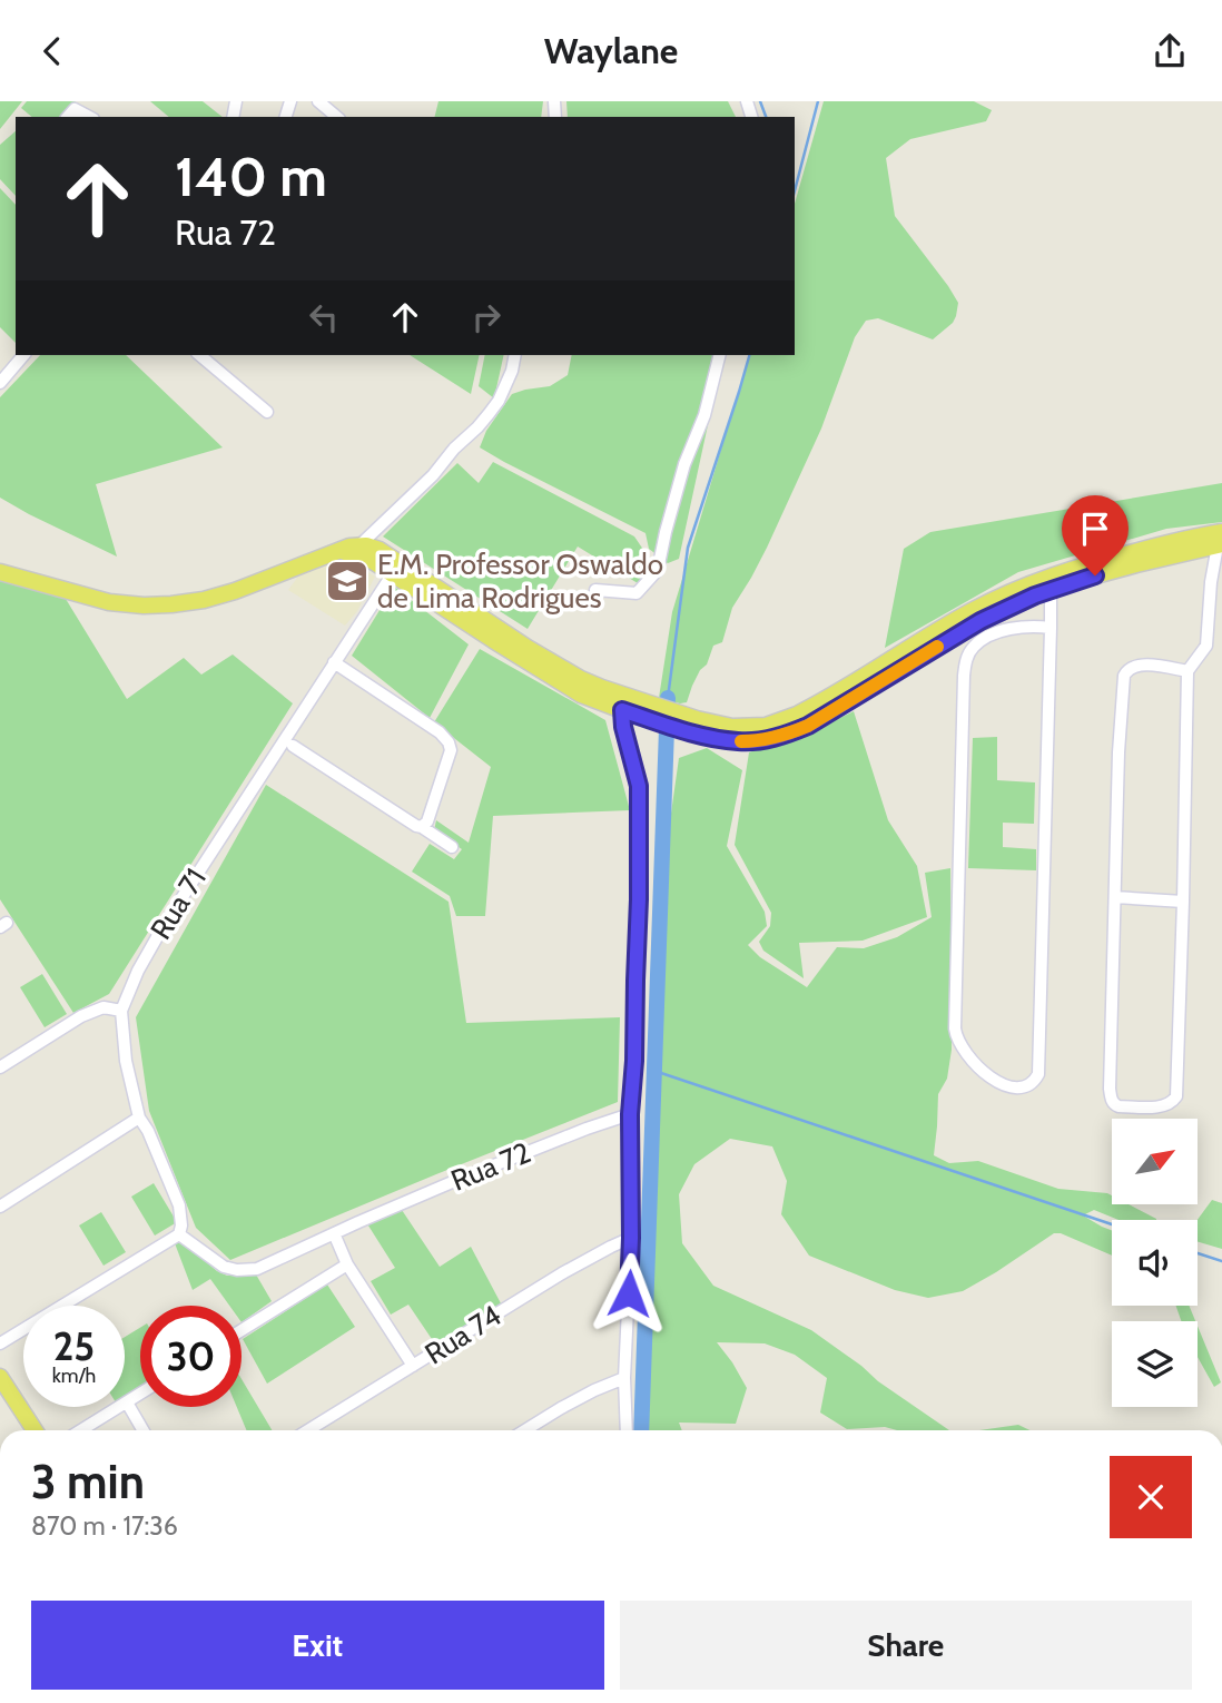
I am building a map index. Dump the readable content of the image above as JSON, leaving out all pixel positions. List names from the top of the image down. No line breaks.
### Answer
{"streets":{"street":["Rua 71","Rua 72","Rua 74"]},"crossings":[["Rua 71","Rua 72"]],"places":{"school or university":["E.M. Professor Oswaldo de Lima Rodrigues"]},"north":"top right","page":{"header":"Waylane","turn":["140 m","Rua 72"],"speed":"25 km/h","limit":"30","heading":["3 min","870 m · 17:36"],"buttons":["Exit","Share"]}}
